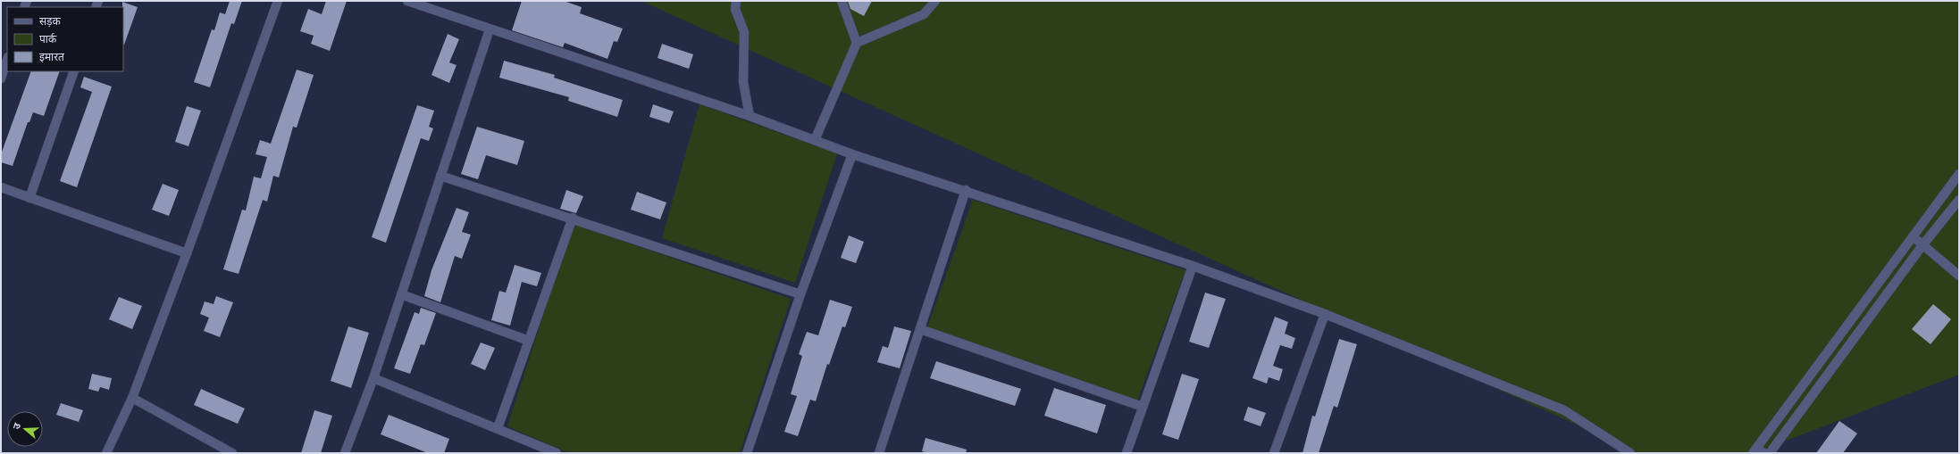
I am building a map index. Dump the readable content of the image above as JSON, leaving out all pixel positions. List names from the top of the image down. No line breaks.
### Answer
{"legend":["सड़क","पार्क","इमारत"],"north":"left"}
